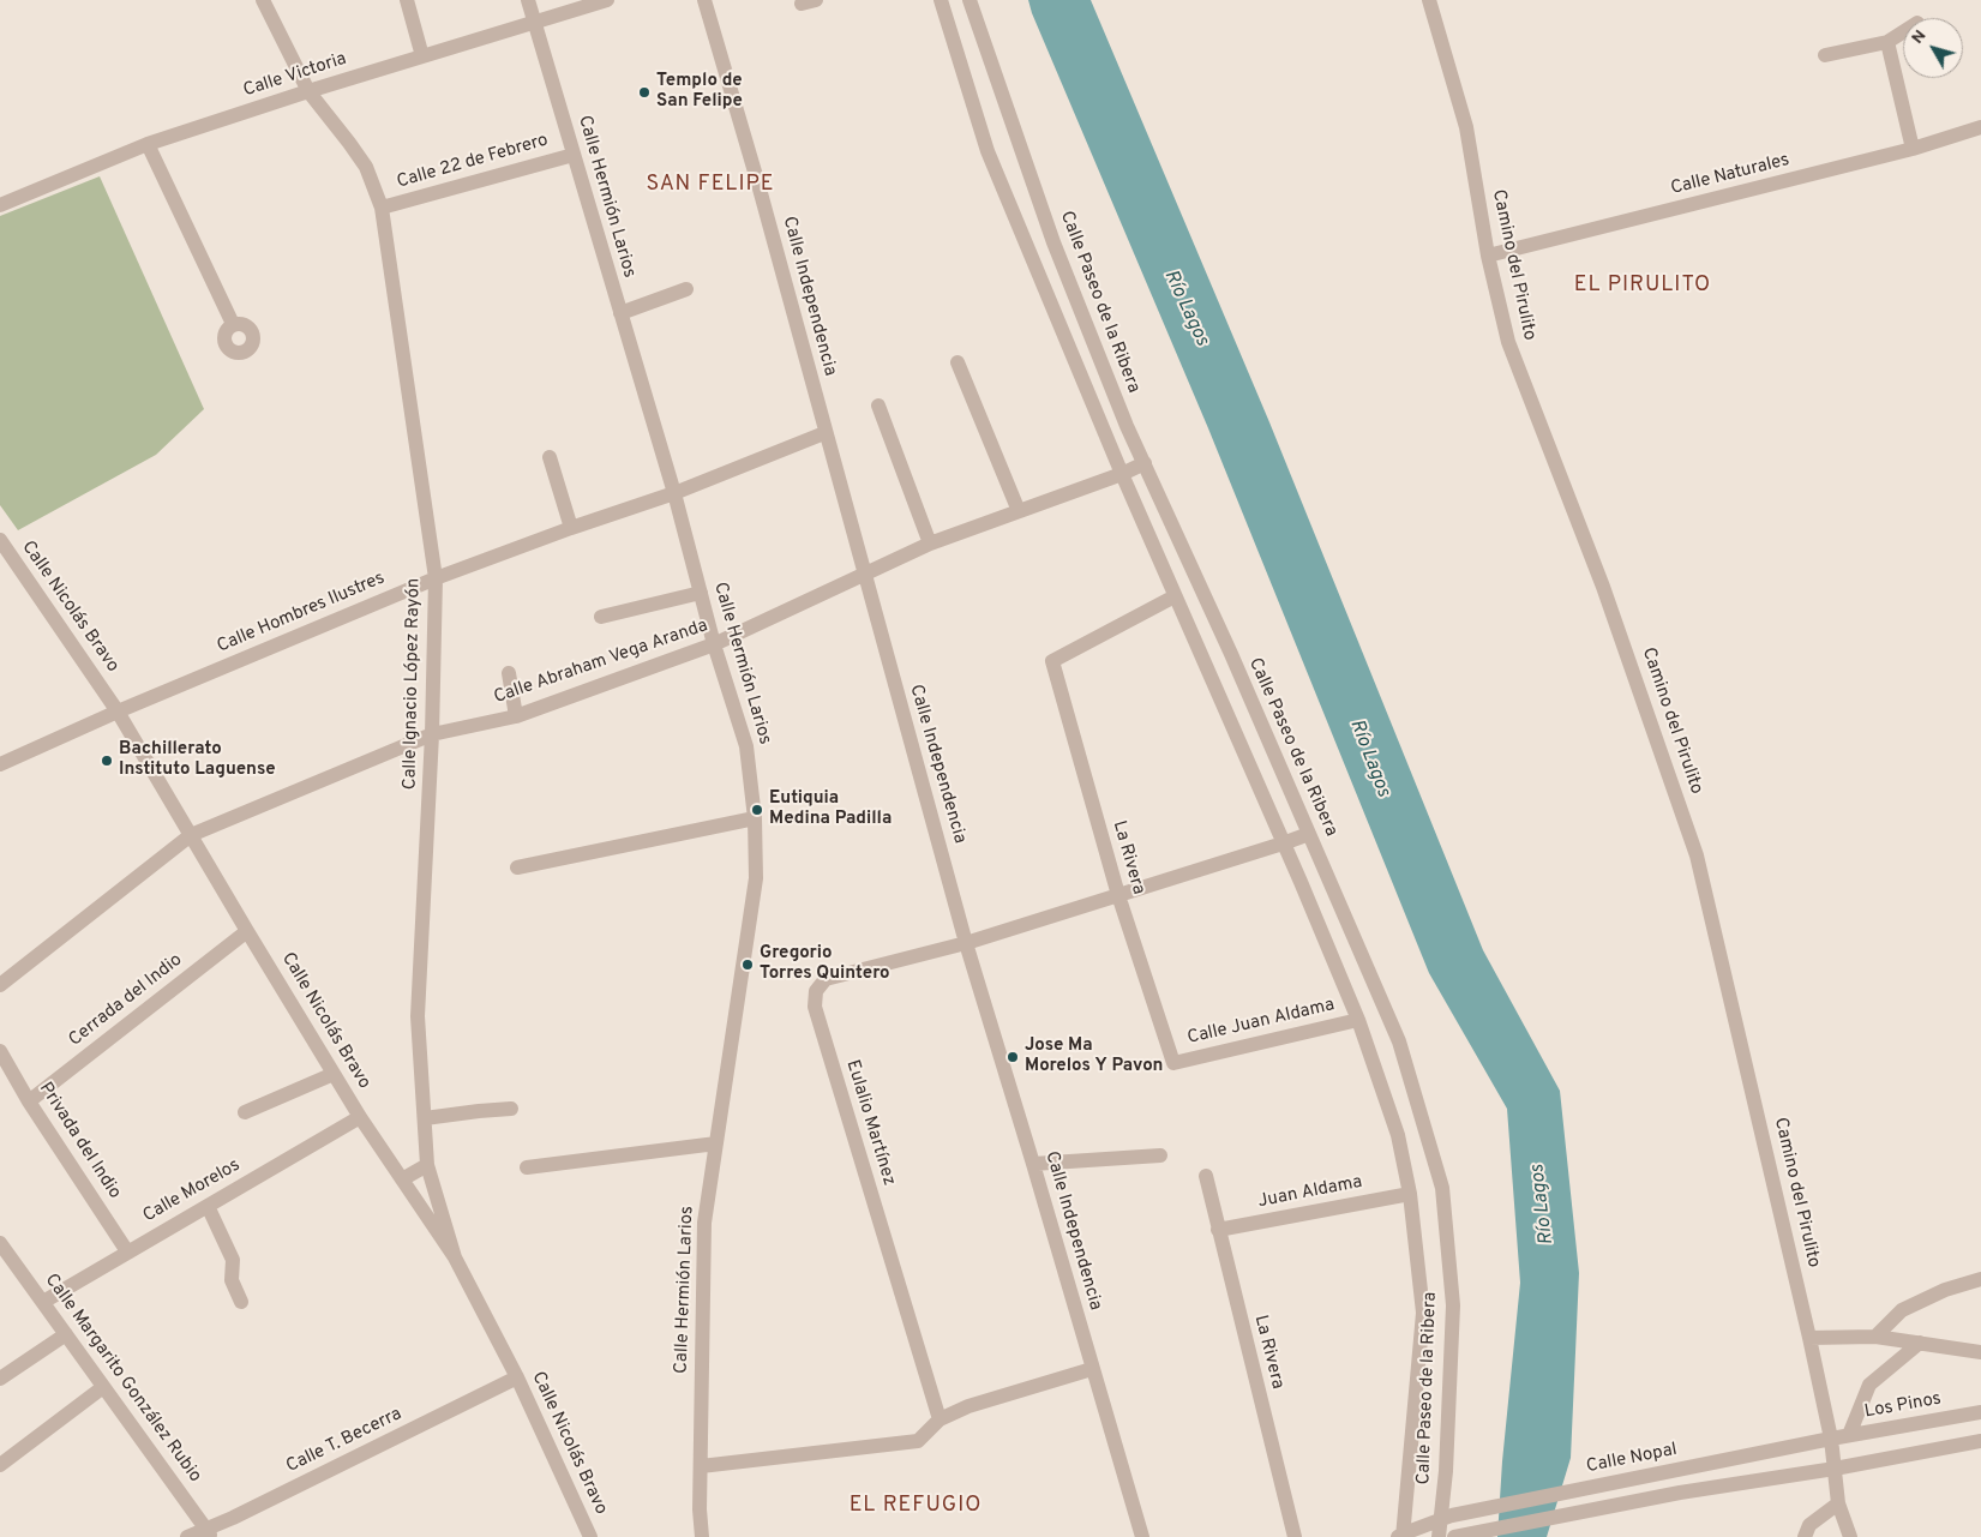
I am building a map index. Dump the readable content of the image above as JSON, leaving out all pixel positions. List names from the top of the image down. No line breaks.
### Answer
{"streets":{"street":["Calle Victoria","Calle 22 de Febrero","Calle Naturales","Calle Hermión Larios","Camino del Pirulito","Calle Independencia","Calle Paseo de la Ribera","Calle Nicolás Bravo","Calle Hombres Ilustres","Calle Abraham Vega Aranda","Calle Ignacio López Rayón","La Rivera","Cerrada del Indio","Calle Juan Aldama","Eulalio Martínez","Privada del Indio","Calle Morelos","Juan Aldama","Calle Margarito González Rubio","Los Pinos","Calle T. Becerra","Calle Nopal"]},"crossings":[["Calle Victoria","Calle Hermión Larios"],["Calle Victoria","Calle Ignacio López Rayón"],["Calle 22 de Febrero","Calle Hermión Larios"],["Calle 22 de Febrero","Calle Ignacio López Rayón"],["Calle Naturales","Camino del Pirulito"],["Calle Hermión Larios","Calle Hombres Ilustres"],["Calle Hermión Larios","Calle Abraham Vega Aranda"],["Camino del Pirulito","Los Pinos"],["Camino del Pirulito","Calle Nopal"],["Calle Independencia","Calle Hombres Ilustres"],["Calle Independencia","Calle Abraham Vega Aranda"],["Calle Independencia","Eulalio Martínez"],["Calle Paseo de la Ribera","Calle Abraham Vega Aranda"],["Calle Paseo de la Ribera","La Rivera"],["Calle Paseo de la Ribera","Calle Juan Aldama"],["Calle Paseo de la Ribera","Juan Aldama"],["Calle Paseo de la Ribera","Calle Nopal"],["Calle Nicolás Bravo","Calle Hombres Ilustres"],["Calle Nicolás Bravo","Calle Abraham Vega Aranda"],["Calle Nicolás Bravo","Calle Ignacio López Rayón"],["Calle Nicolás Bravo","Cerrada del Indio"],["Calle Nicolás Bravo","Calle Morelos"],["Calle Nicolás Bravo","Calle T. Becerra"],["Calle Hombres Ilustres","Calle Ignacio López Rayón"],["Calle Abraham Vega Aranda","Calle Ignacio López Rayón"],["La Rivera","Calle Juan Aldama"],["La Rivera","Juan Aldama"],["Cerrada del Indio","Privada del Indio"],["Privada del Indio","Calle Morelos"],["Calle Morelos","Calle Margarito González Rubio"],["Calle Margarito González Rubio","Calle T. Becerra"],["Los Pinos","Calle Nopal"]],"districts":["SAN FELIPE","EL PIRULITO","EL REFUGIO"],"water":["Río Lagos"],"places":["Templo de San Felipe","Bachillerato Instituto Laguense","Eutiquia Medina Padilla","Gregorio Torres Quintero","Jose Ma Morelos Y Pavon"],"north":"top left"}
